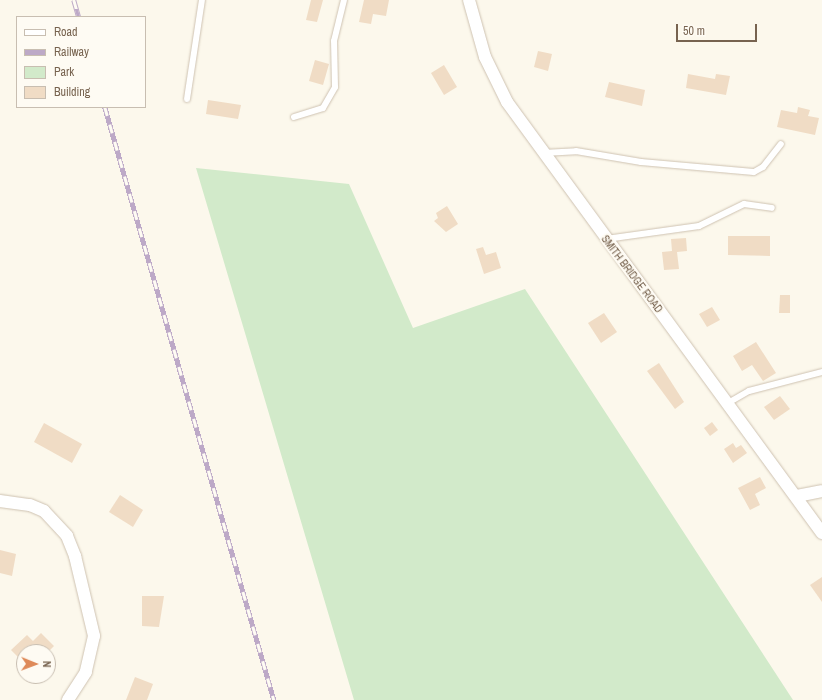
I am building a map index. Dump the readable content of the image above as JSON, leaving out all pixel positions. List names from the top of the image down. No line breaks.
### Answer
{"streets":{"street":["SMITH BRIDGE ROAD"]},"legend":["Road","Railway","Park","Building"],"scale_bar":"50 m","north":"right"}
